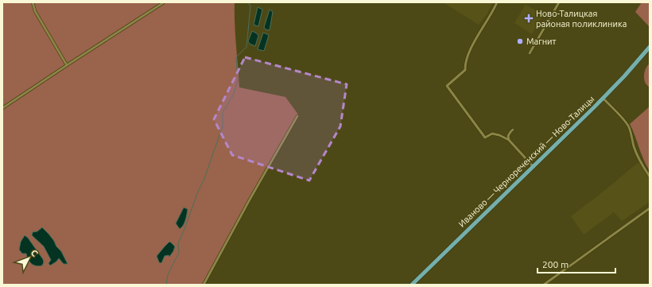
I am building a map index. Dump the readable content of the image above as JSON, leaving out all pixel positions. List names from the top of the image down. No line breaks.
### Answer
{"streets":{"main road":["Иваново — Чернореченский — Ново-Талицы"]},"places":{"health":["Ново-Талицкая районая поликлиника"],"other":["Магнит"]},"scale_bar":"200 m","north":"top right"}
